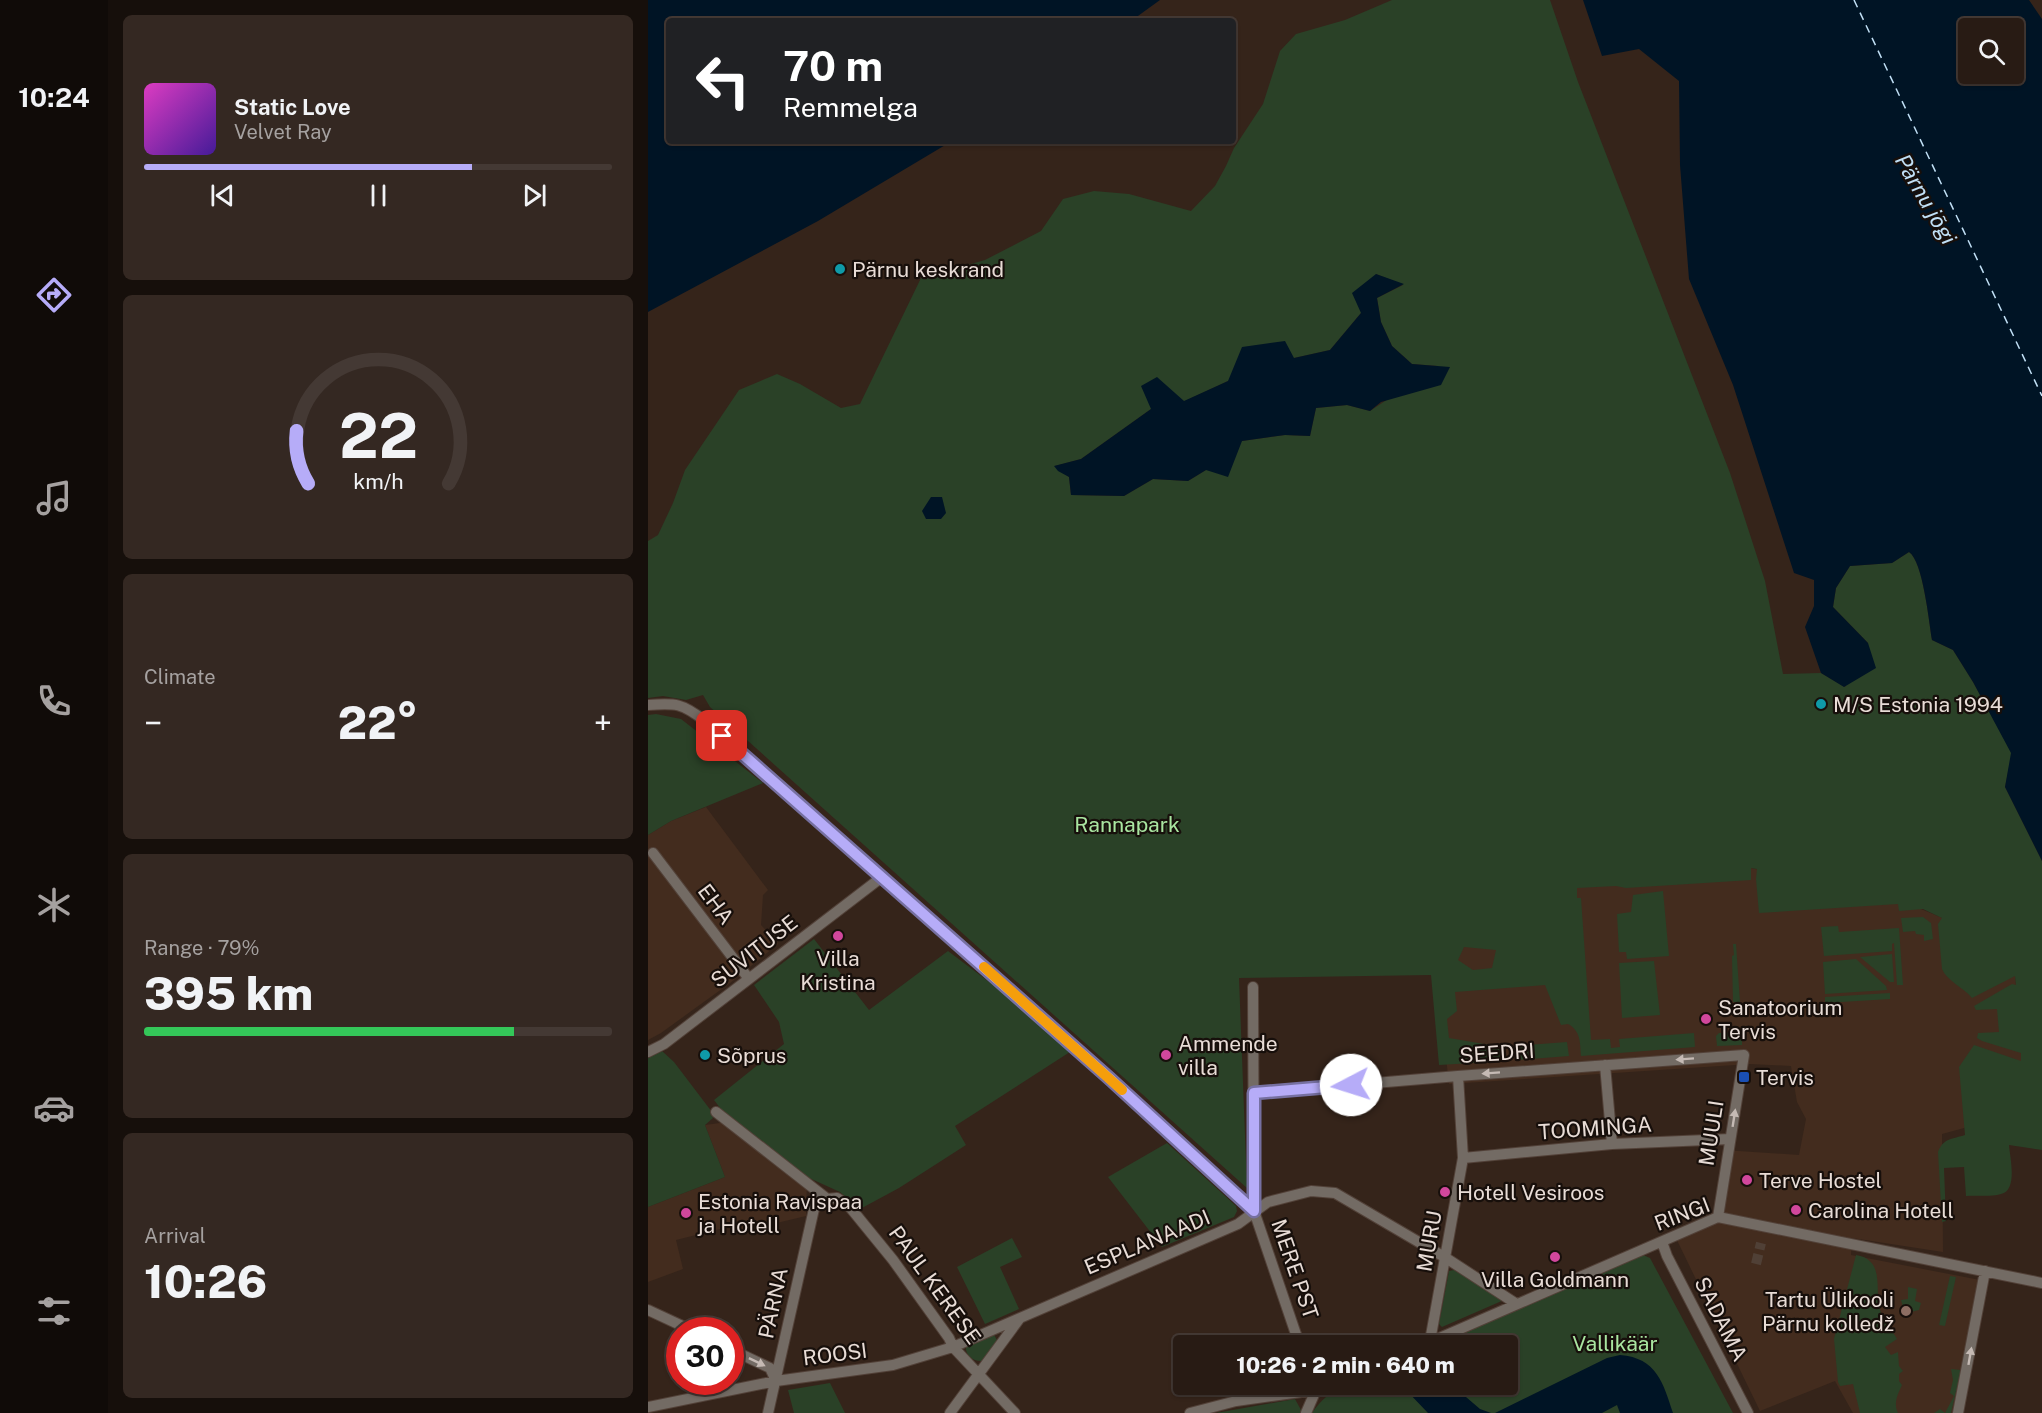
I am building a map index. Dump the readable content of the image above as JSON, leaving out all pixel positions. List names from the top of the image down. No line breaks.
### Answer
{"streets":{"street":["EHA","SUVITUSE","SEEDRI","TOOMINGA","MUULI","RINGI","MURU","ESPLANAADI","MERE PST","PAUL KERESE","PÄRNA","SADAMA","ROOSI"]},"crossings":[["EHA","SUVITUSE"],["SUVITUSE","MERE PST"],["SEEDRI","MUULI"],["SEEDRI","MURU"],["TOOMINGA","MUULI"],["TOOMINGA","MURU"],["MUULI","RINGI"],["RINGI","ESPLANAADI"],["RINGI","SADAMA"],["MURU","ESPLANAADI"],["ESPLANAADI","MERE PST"],["ESPLANAADI","PAUL KERESE"],["ESPLANAADI","ROOSI"],["PAUL KERESE","PÄRNA"],["PAUL KERESE","ROOSI"],["PÄRNA","ROOSI"]],"one_way":["SEEDRI","MUULI"],"water":["Pärnu jõgi"],"parks":["Rannapark","Vallikäär"],"places":{"other":["Pärnu keskrand","M/S Estonia 1994","Villa Kristina","Sanatoorium Tervis","Sõprus","Ammende villa","Terve Hostel","Hotell Vesiroos","Carolina Hotell","Estonia Ravispaa ja Hotell","Villa Goldmann","Tartu Ülikooli Pärnu kolledž"],"transit":["Tervis"]},"page":{"tabs":"10:24","turn":["70 m","Remmelga"],"song":["Static Love","Velvet Ray"],"tile":["Climate",["Range · 79%","395 km"],["Arrival","10:26"]],"heat":["−","22°","+"],"limit":"30","trip":"10:26 · 2 min · 640 m","gauge":["22","km/h"]}}
